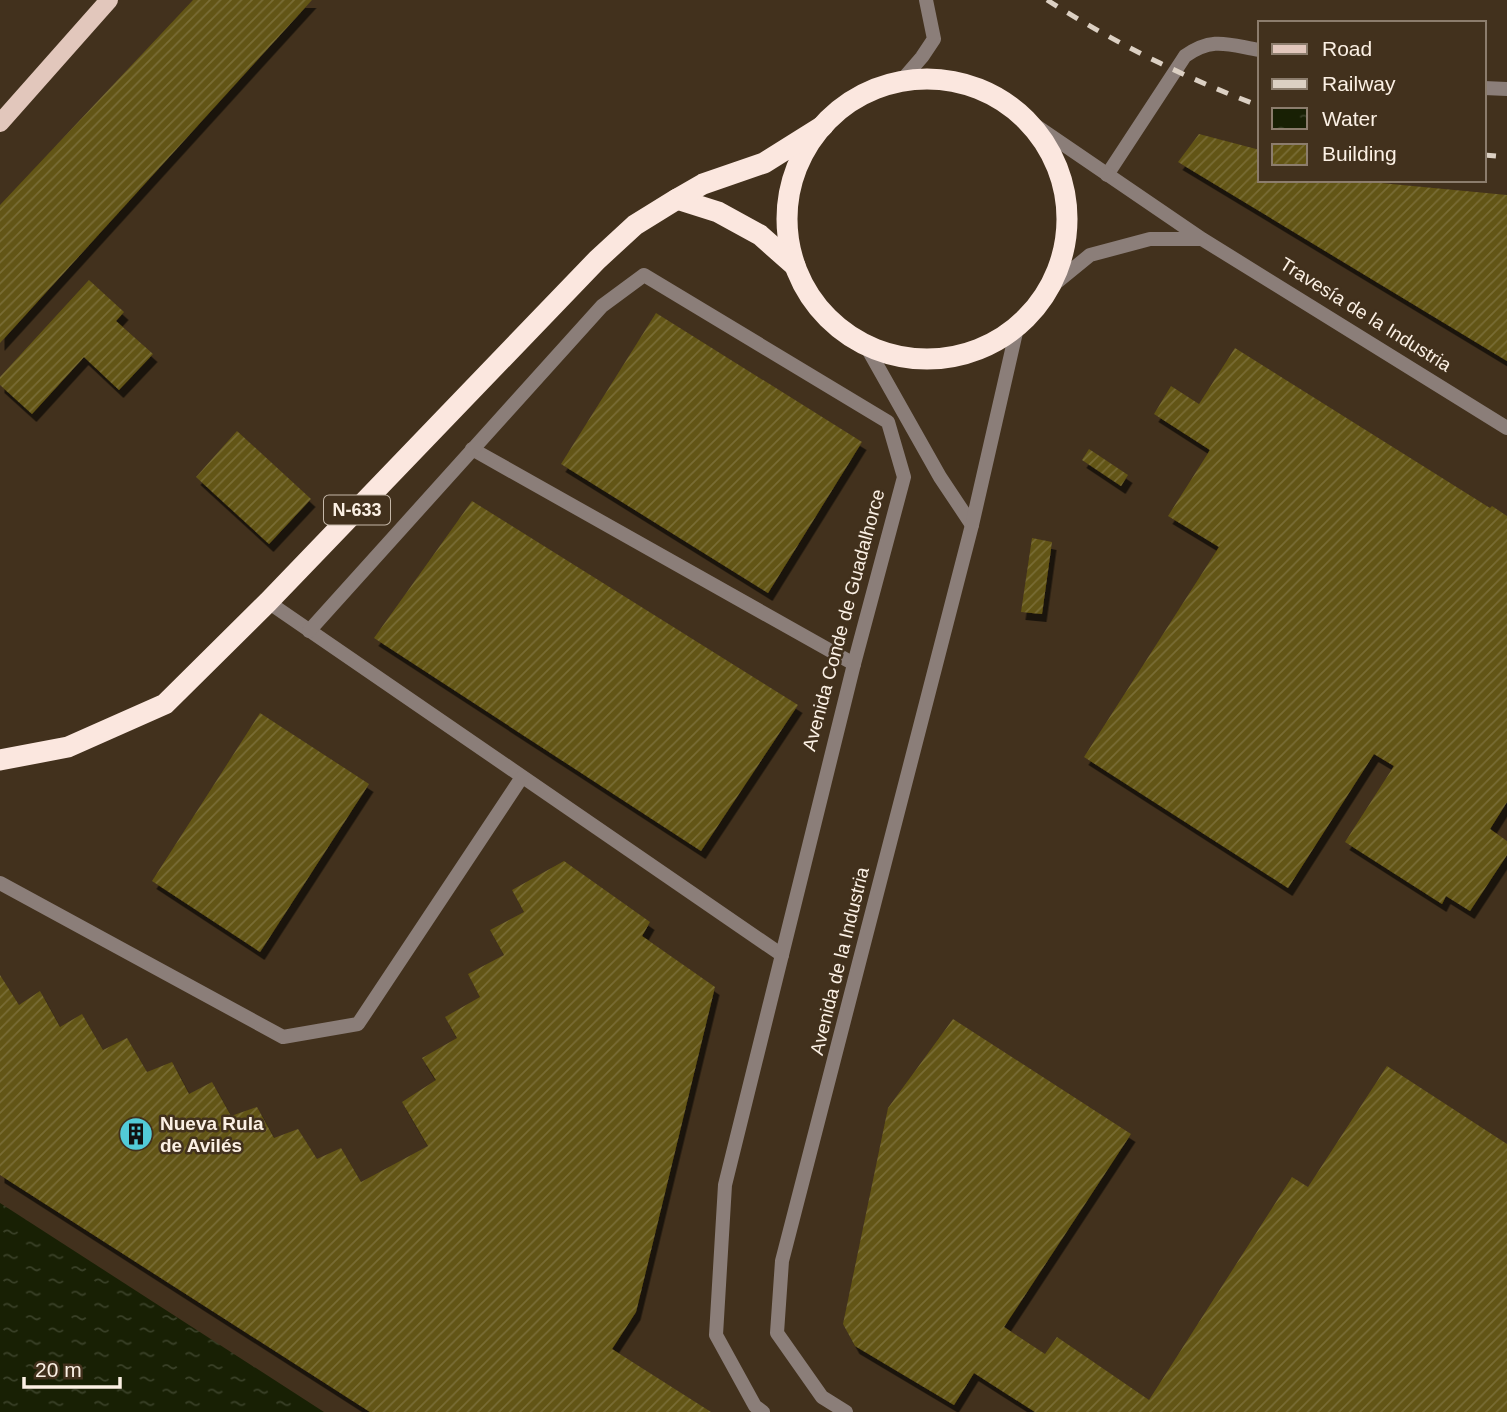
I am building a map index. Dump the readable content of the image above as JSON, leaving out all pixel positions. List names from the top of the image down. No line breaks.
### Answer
{"streets":{"highway":["Travesía de la Industria","N-633"],"street":["Avenida Conde de Guadalhorce","Avenida de la Industria"]},"places":{"building":["Nueva Rula de Avilés"]},"legend":["Road","Railway","Water","Building"],"scale_bar":"20 m"}
